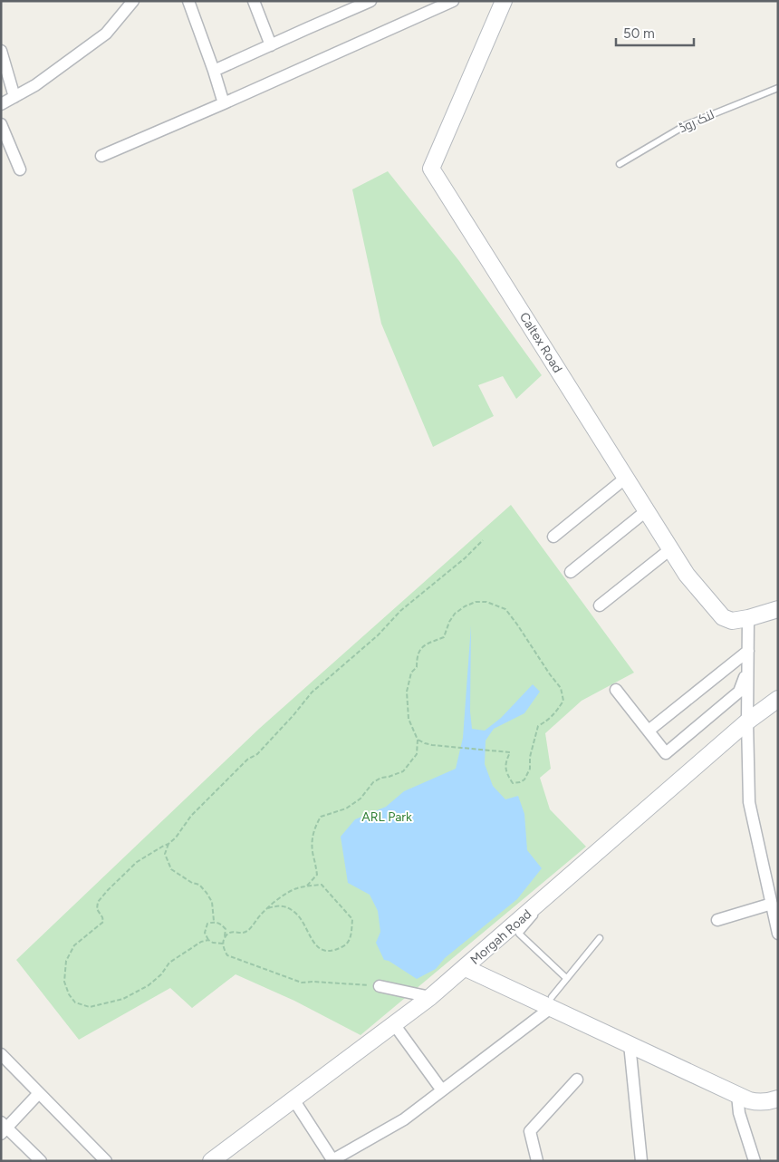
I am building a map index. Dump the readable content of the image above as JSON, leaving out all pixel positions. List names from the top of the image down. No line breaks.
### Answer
{"streets":{"street":["Caltex Road","Morgah Road"],"lane":["لنک روڈ"]},"parks":["ARL Park"],"scale_bar":"50 m"}
